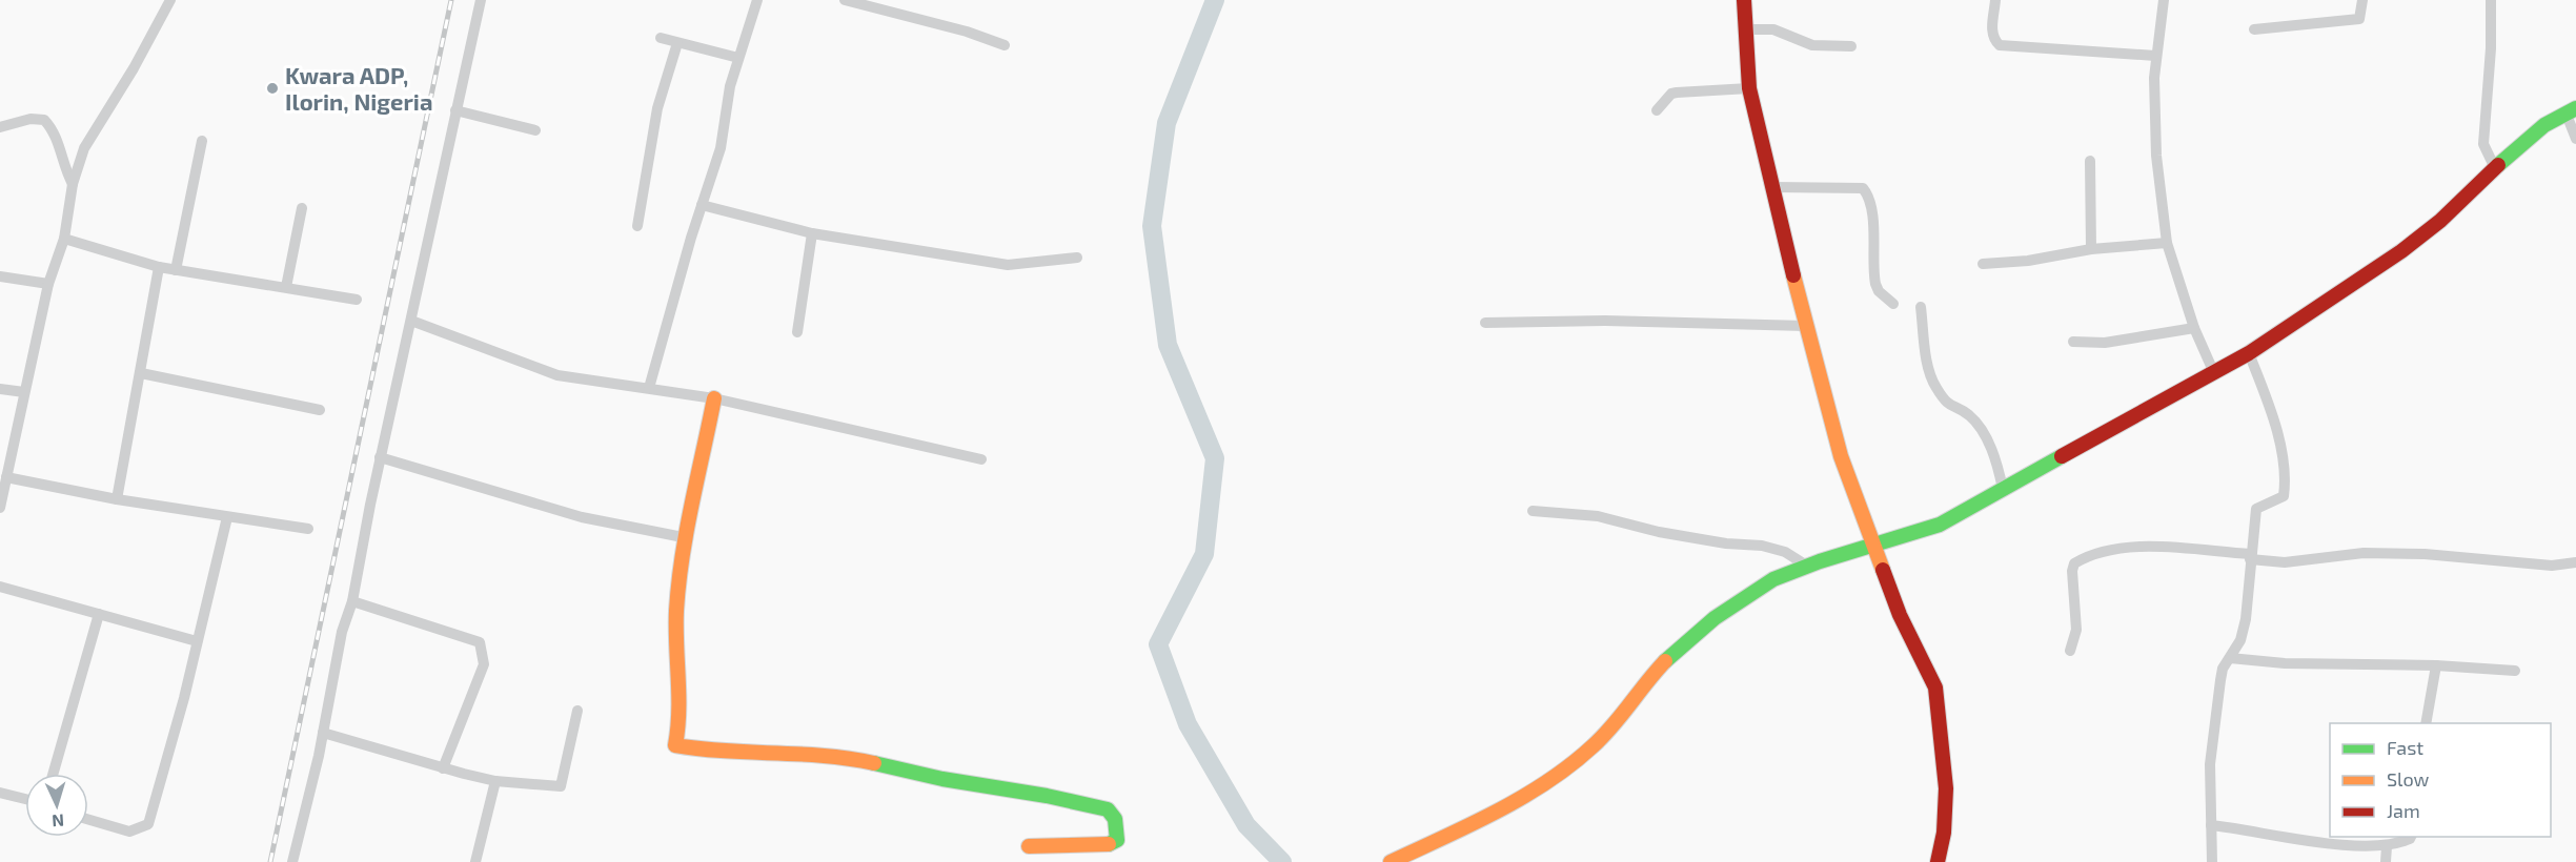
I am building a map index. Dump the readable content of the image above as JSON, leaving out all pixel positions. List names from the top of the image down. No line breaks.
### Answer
{"places":["Kwara ADP, Ilorin, Nigeria"],"legend":["Fast","Slow","Jam"],"north":"bottom"}
